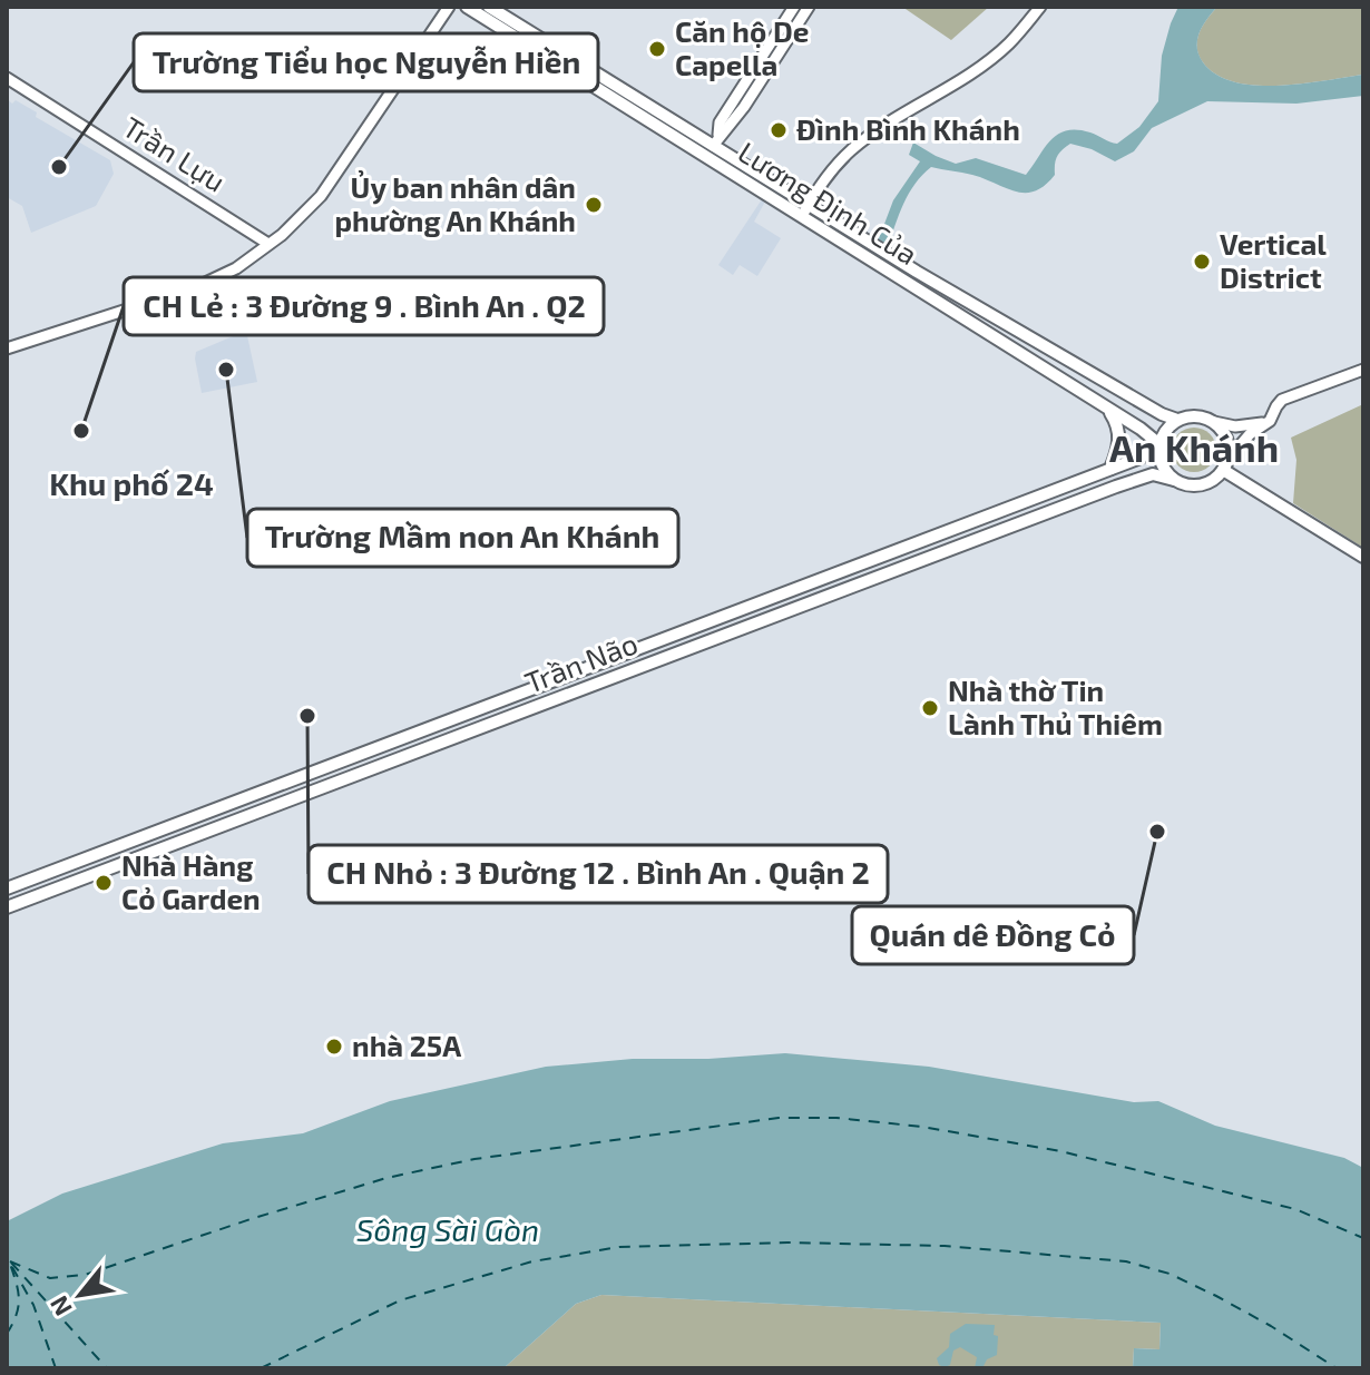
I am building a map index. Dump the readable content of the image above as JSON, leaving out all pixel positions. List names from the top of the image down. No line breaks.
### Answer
{"streets":{"main road":["Lương Định Của","Trần Não"],"street":["Trần Lựu"]},"crossings":[["Lương Định Của","Trần Não"]],"districts":["An Khánh","Khu phố 24"],"water":["Sông Sài Gòn"],"places":["Căn hộ De Capella","Đình Bình Khánh","Trường Tiểu học Nguyễn Hiền","Ủy ban nhân dân phường An Khánh","Vertical District","Trường Mầm non An Khánh","CH Lẻ : 3 Đường 9 . Bình An . Q2","Nhà thờ Tin Lành Thủ Thiêm","CH Nhỏ : 3 Đường 12 . Bình An . Quận 2","Quán dê Đồng Cỏ","Nhà Hàng Cỏ Garden","nhà 25A"],"north":"bottom left"}
